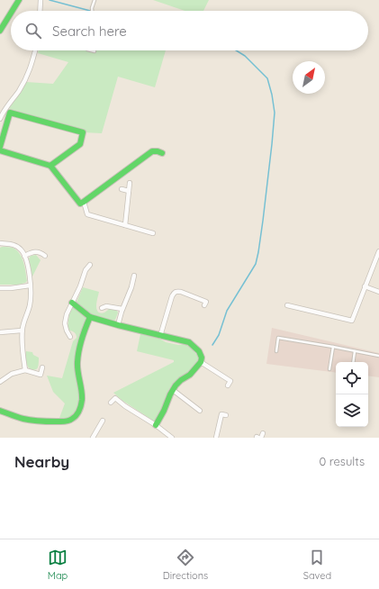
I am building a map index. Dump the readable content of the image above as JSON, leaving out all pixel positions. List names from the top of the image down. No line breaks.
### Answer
{"north":"top right","page":{"search":"Search here","heading":["Nearby","0 results"],"nav":["Map","Directions","Saved"]}}
